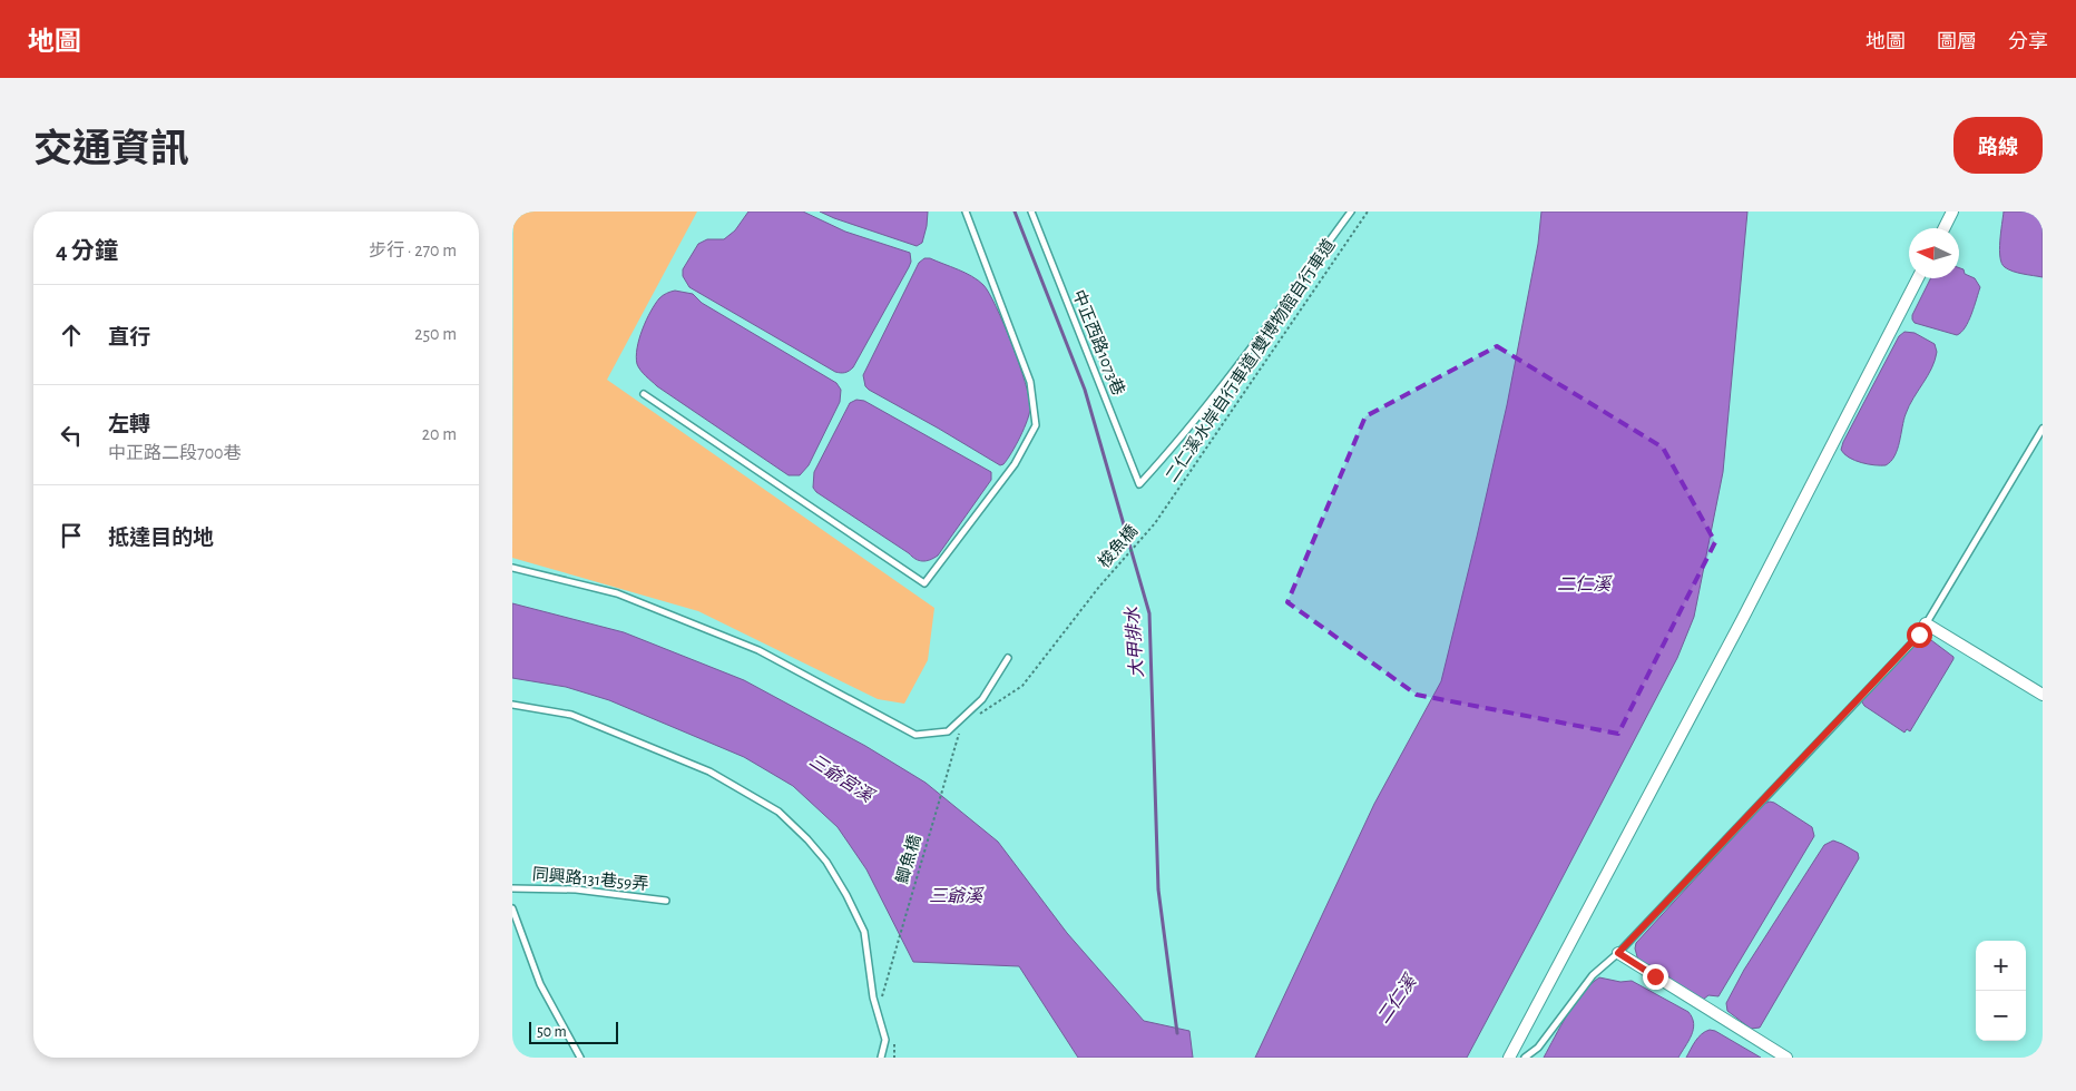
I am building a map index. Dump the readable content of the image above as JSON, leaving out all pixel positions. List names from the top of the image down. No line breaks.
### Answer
{"streets":{"lane":["中正西路1073巷","同興路131巷59弄"],"path":["二仁溪水岸自行車道/雙博物館自行車道","梭魚橋","鯽魚橋"]},"crossings":[["二仁溪水岸自行車道/雙博物館自行車道","梭魚橋"]],"water":["二仁溪","大甲排水","三爺宮溪","三爺溪"],"scale_bar":"50 m","north":"left","page":{"header":"地圖","nav":["地圖","圖層","分享"],"title":"交通資訊","buttons":"路線","heading":["4 分鐘","步行 · 270 m"],"list":[["直行","250 m"],["左轉","中正路二段700巷","20 m"],"抵達目的地"],"map_buttons":["+","−"],"scale":"50 m"}}
